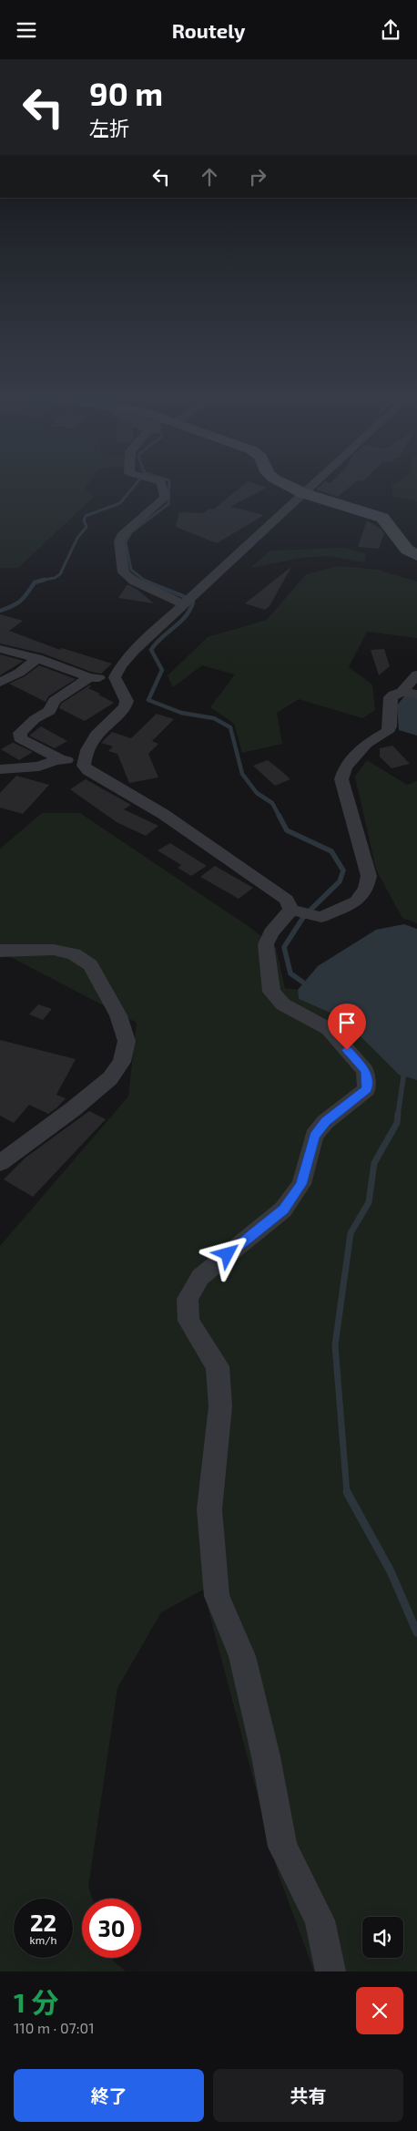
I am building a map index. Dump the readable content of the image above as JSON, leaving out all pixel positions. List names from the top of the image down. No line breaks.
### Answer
{"page":{"header":"Routely","turn":["90 m","左折"],"speed":"22 km/h","limit":"30","heading":["1 分","110 m · 07:01"],"buttons":["終了","共有"]}}
